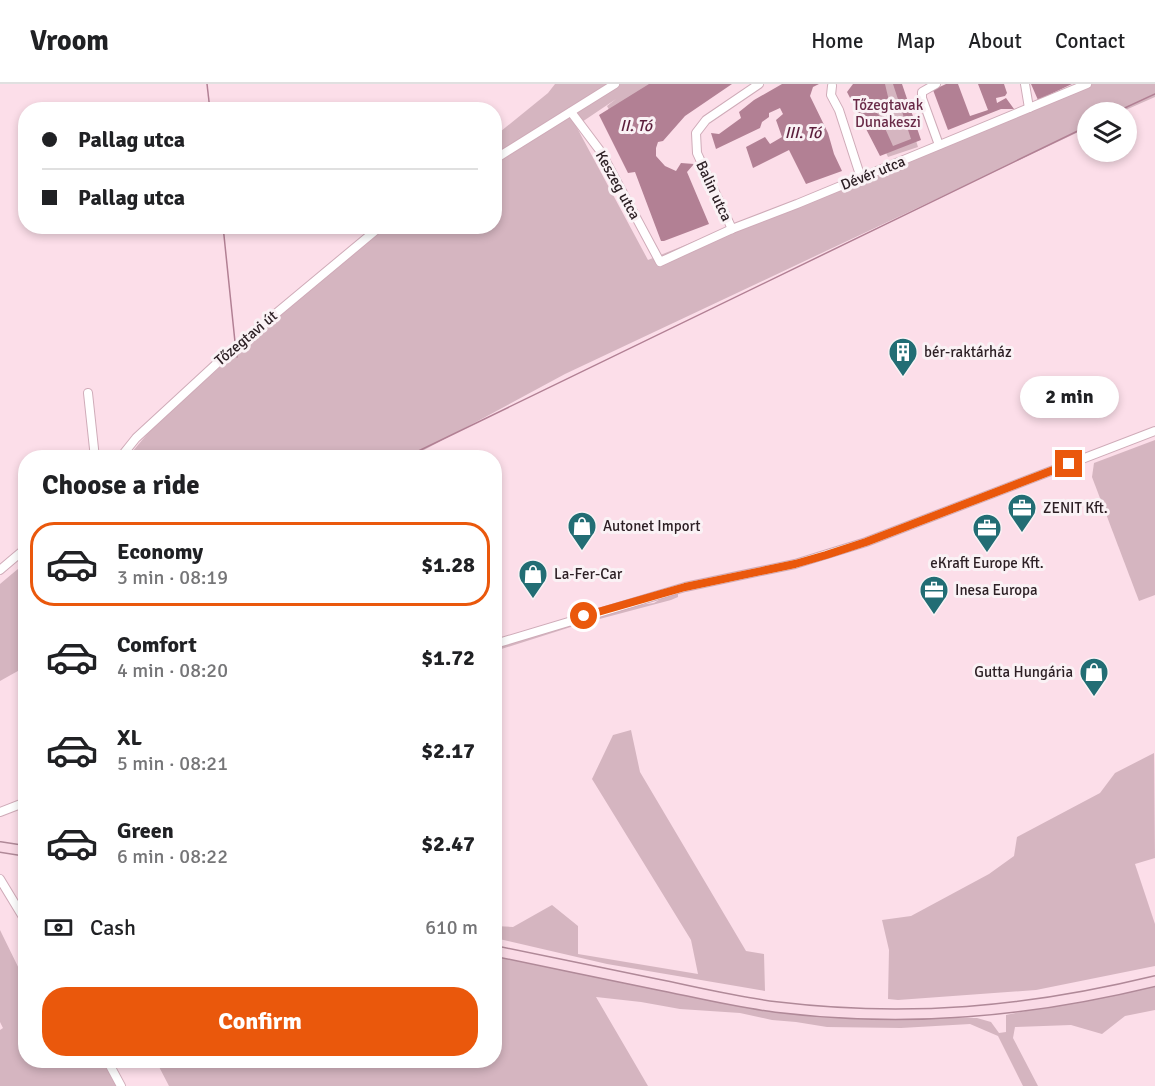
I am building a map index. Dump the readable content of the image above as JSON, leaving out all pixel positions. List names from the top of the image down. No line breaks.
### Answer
{"streets":{"street":["Dévér utca","Keszeg utca","Balin utca","Tőzegtavi út"]},"crossings":[["Dévér utca","Keszeg utca"],["Dévér utca","Balin utca"]],"water":["II. Tó","III. Tó"],"parks":["Tőzegtavak Dunakeszi"],"places":{"building":["bér-raktárház"],"office":["ZENIT Kft.","eKraft Europe Kft.","Inesa Europa"],"shop":["Autonet Import","La-Fer-Car","Gutta Hungária"]},"page":{"header":"Vroom","nav":["Home","Map","About","Contact"],"banner":["Pallag utca","Pallag utca"],"bubble":"2 min","heading":"Choose a ride","list":[{"name":"Economy","note":"3 min · 08:19","value":"$1.28"},{"name":"Comfort","note":"4 min · 08:20","value":"$1.72"},{"name":"XL","note":"5 min · 08:21","value":"$2.17"},{"name":"Green","note":"6 min · 08:22","value":"$2.47"}],"pay":["Cash","610 m"],"buttons":"Confirm"}}
